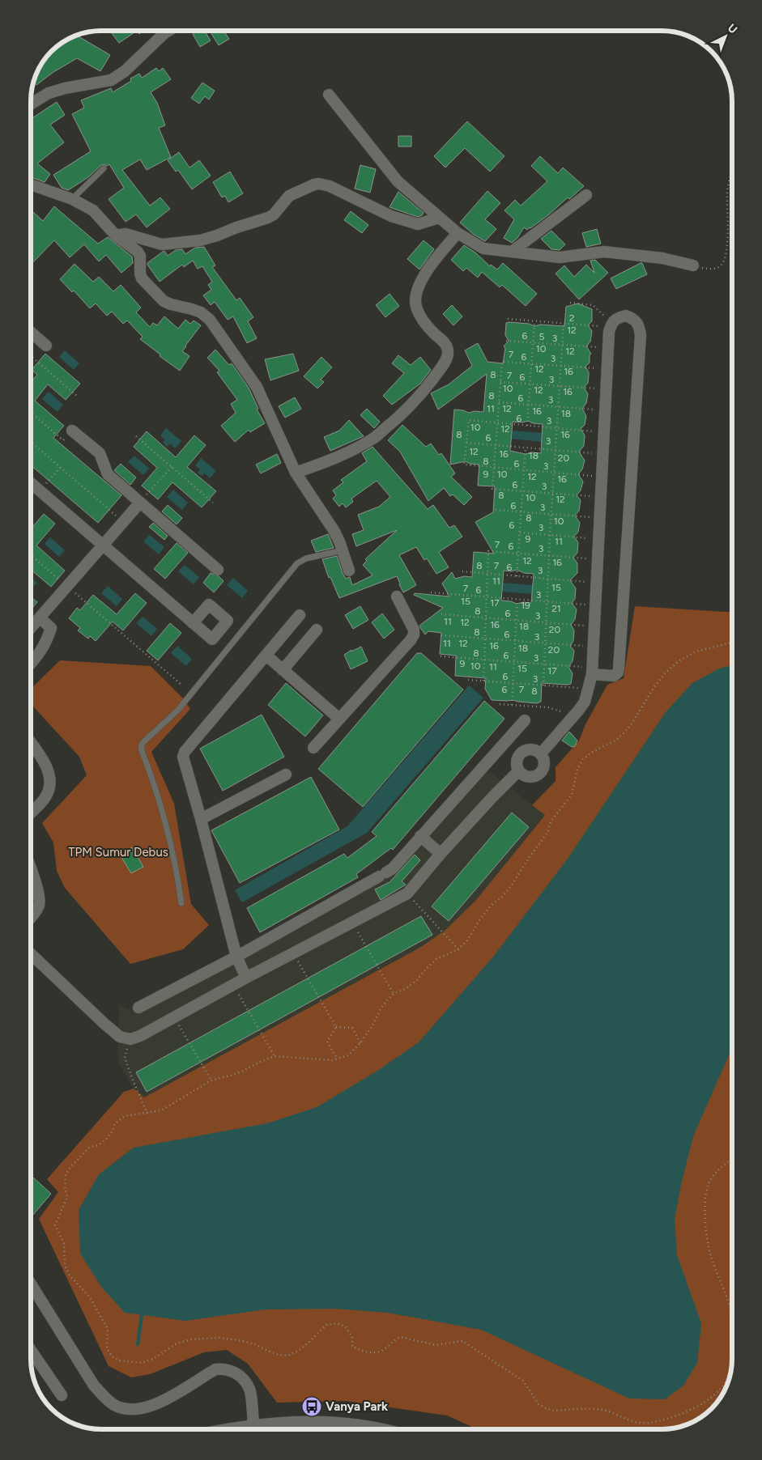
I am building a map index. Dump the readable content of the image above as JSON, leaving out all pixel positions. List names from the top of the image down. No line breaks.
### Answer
{"parks":["TPM Sumur Debus"],"places":{"bus stop":["Vanya Park"]},"house_numbers":["2","12","6","5","3","10","12","7","6","3","12","16","8","7","6","3","10","12","16","8","6","3","11","12","16","18","6","3","10","12","8","16","6","3","12","16","18","20","8","6","3","9","10","12","16","6","3","8","10","12","6","3","8","10","6","3","9","11","7","6","3","12","16","8","7","6","3","11","15","7","6","3","15","17","19","21","8","6","3","11","12","16","18","20","8","6","3","11","12","16","18","20","8","6","3","9","10","11","15","17","6","3","6","7","8"],"north":"top right"}
